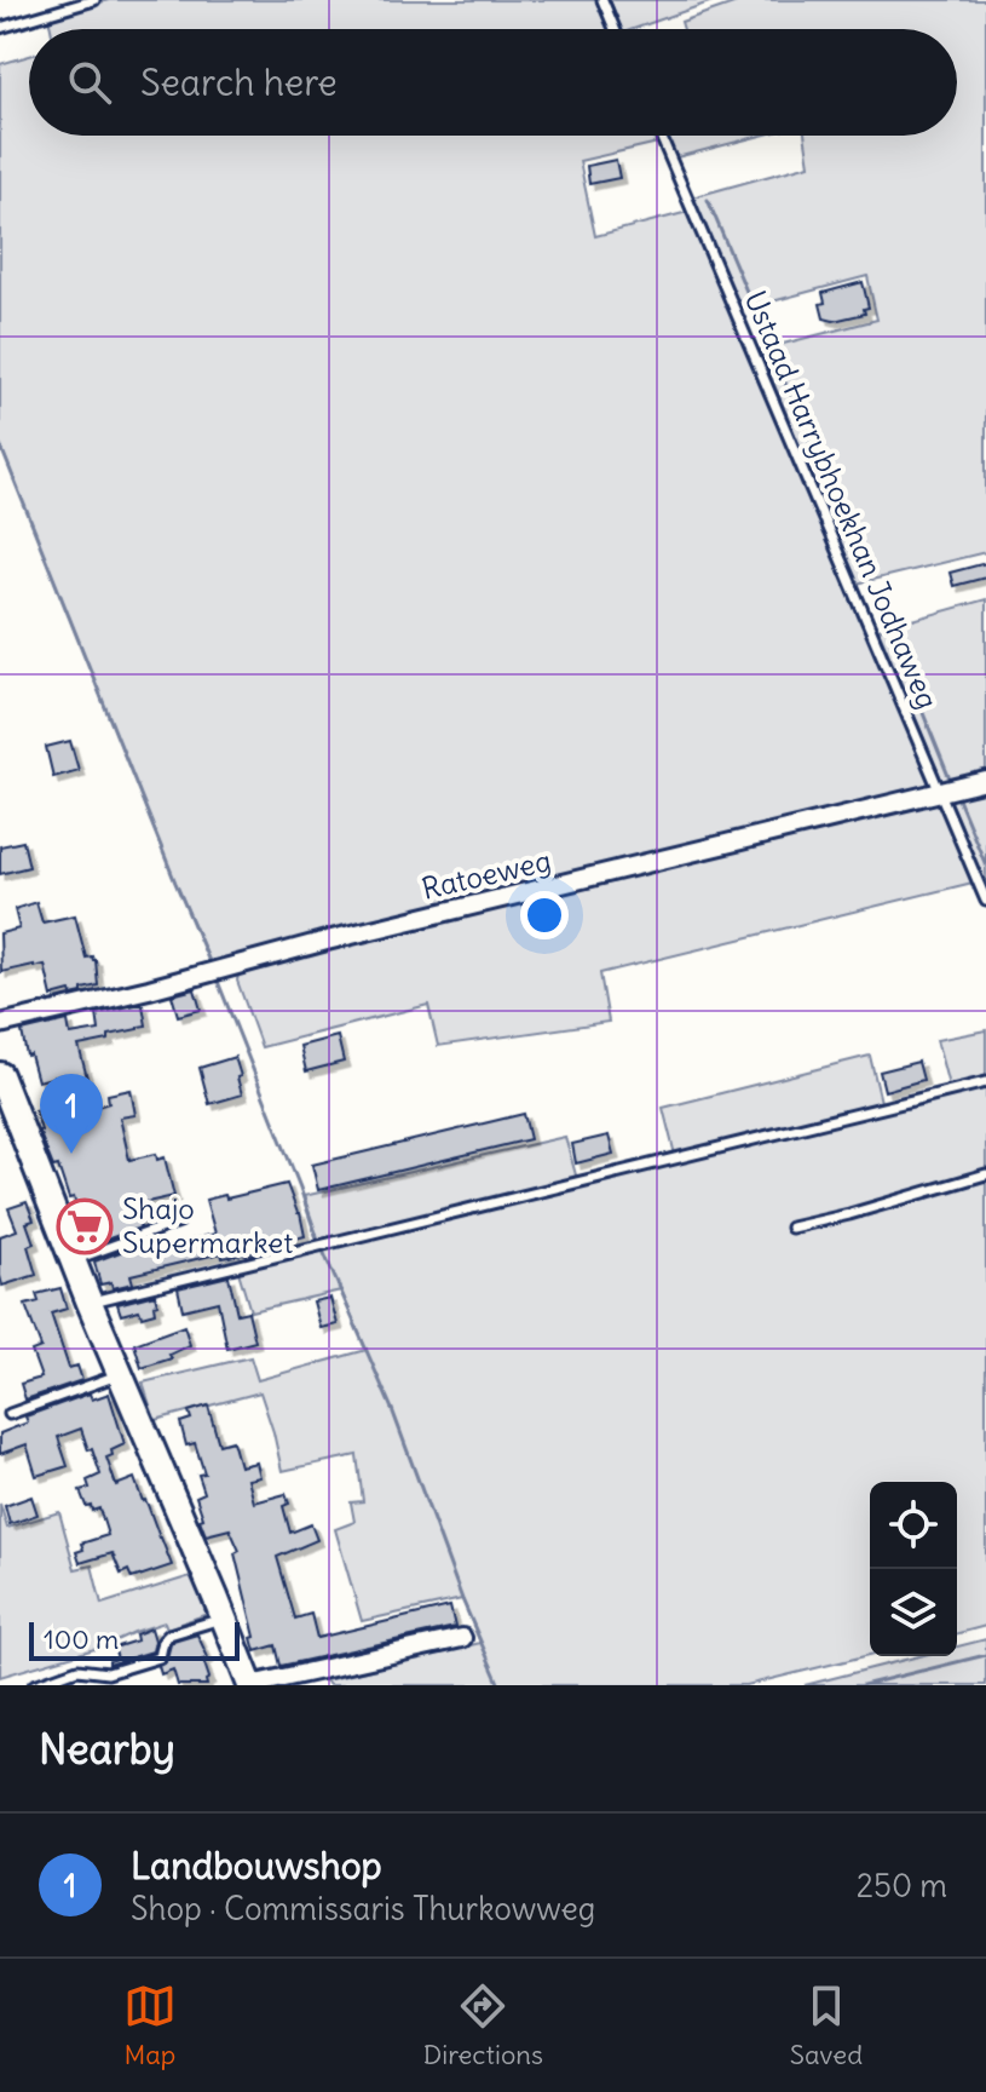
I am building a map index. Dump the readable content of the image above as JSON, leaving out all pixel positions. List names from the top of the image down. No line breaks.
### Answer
{"streets":{"street":["Ratoeweg"],"lane":["Ustaad Harrybhoekhan Jodhaweg"]},"crossings":[["Ustaad Harrybhoekhan Jodhaweg","Ratoeweg"]],"places":{"supermarket":["Shajo Supermarket"]},"scale_bar":"100 m","page":{"search":"Search here","pins":"1","scale":"100 m","heading":"Nearby","list":[{"mark":"1","name":"Landbouwshop","note":"Shop · Commissaris Thurkowweg","value":"250 m"}],"nav":["Map","Directions","Saved"]}}
